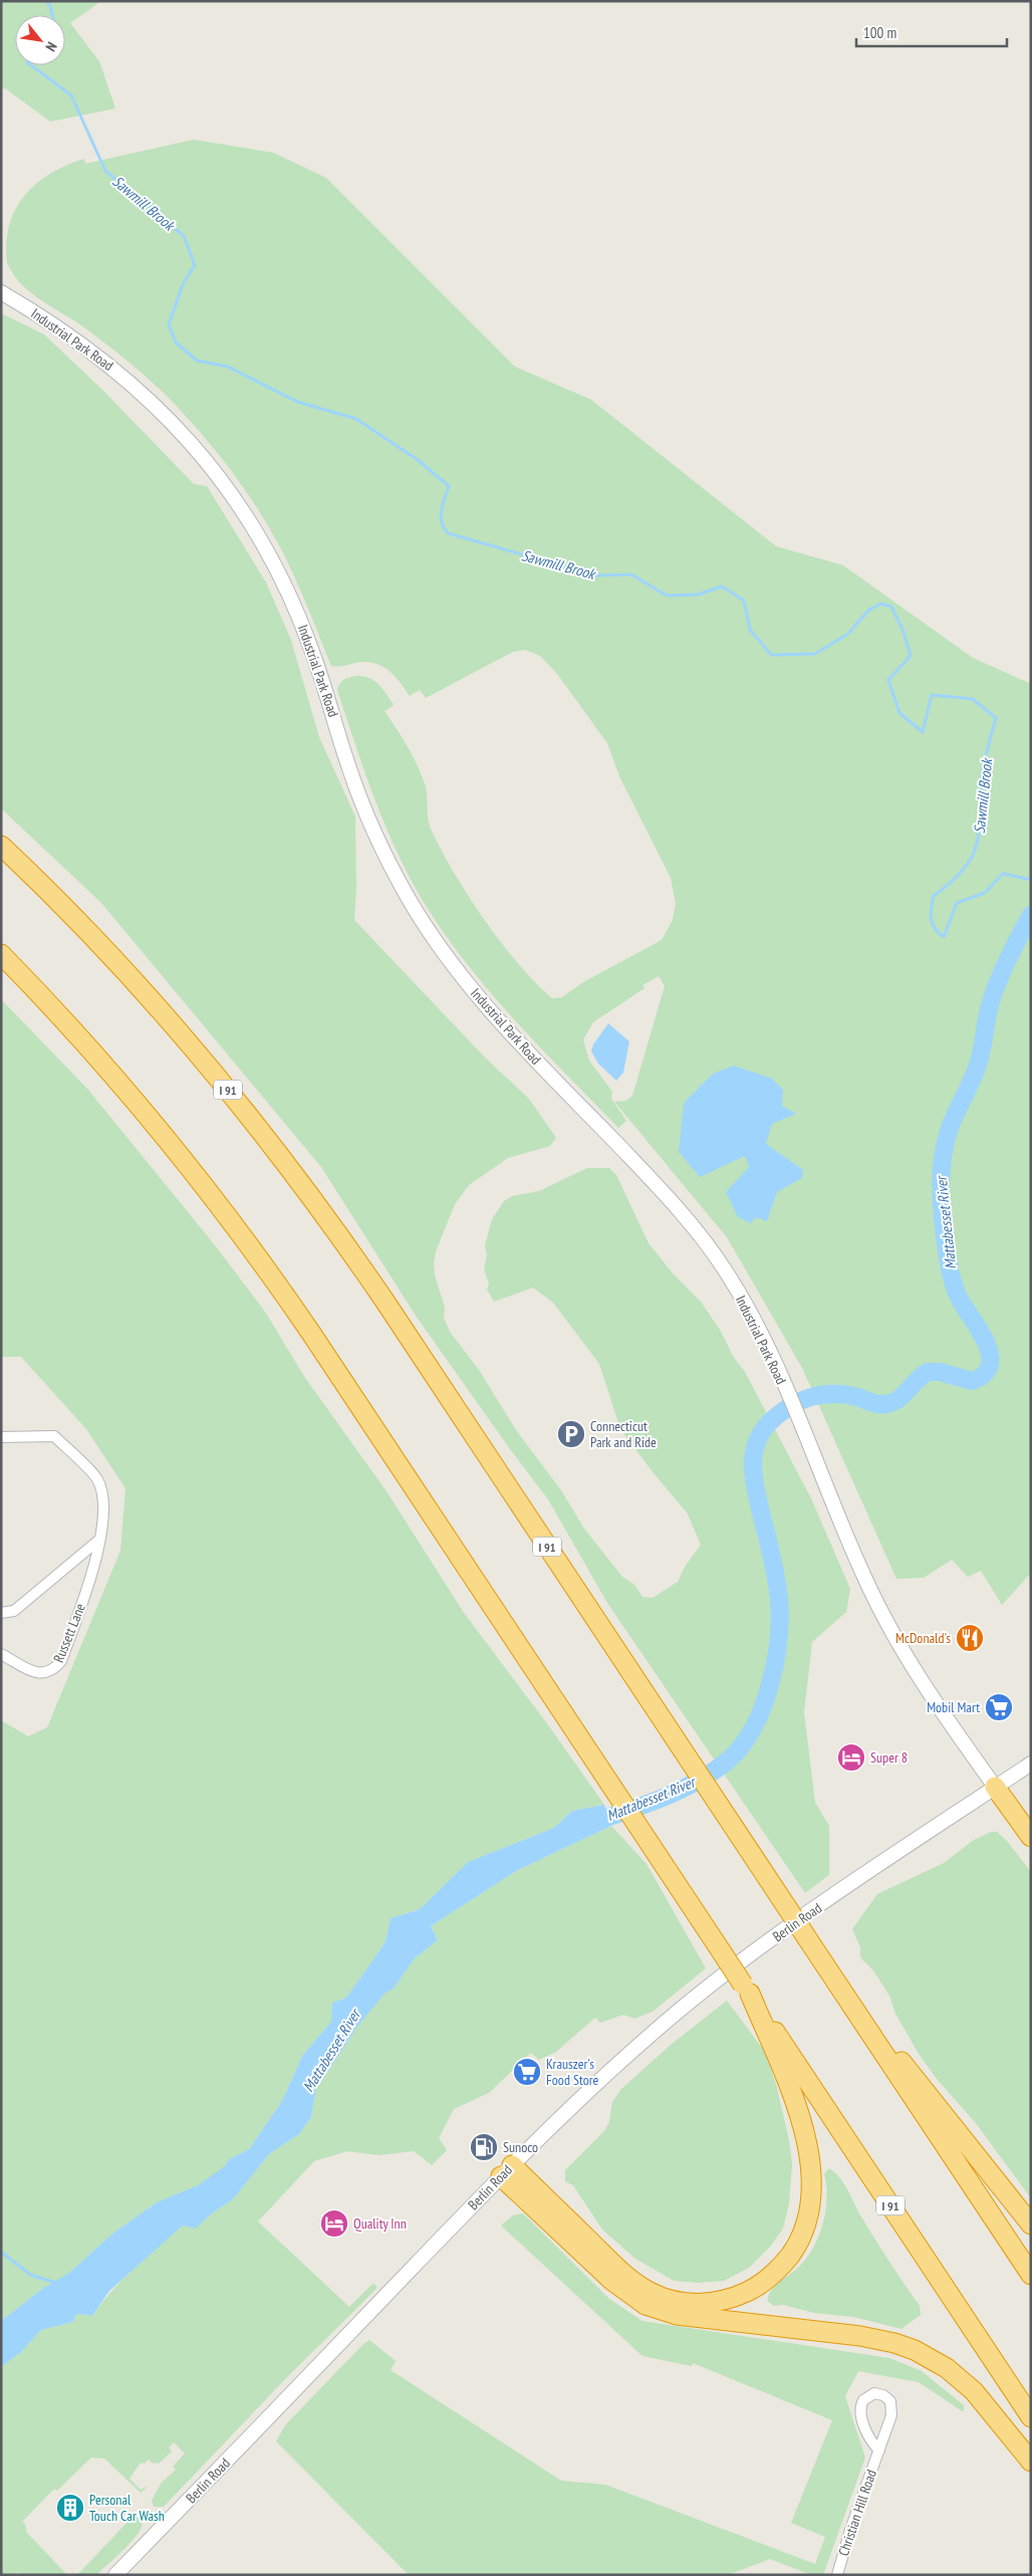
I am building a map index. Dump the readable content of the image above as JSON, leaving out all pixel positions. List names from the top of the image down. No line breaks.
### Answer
{"streets":{"highway":["I 91"],"street":["Industrial Park Road","Russett Lane","Berlin Road","Christian Hill Road"]},"crossings":[["Industrial Park Road","Berlin Road"]],"water":["Sawmill Brook","Mattabesset River"],"places":{"parking":["Connecticut Park and Ride"],"restaurant":["McDonald's"],"supermarket":["Mobil Mart","Krauszer's Food Store"],"hotel":["Super 8","Quality Inn"],"fuel station":["Sunoco"],"building":["Personal Touch Car Wash"]},"scale_bar":"100 m","north":"bottom right"}
